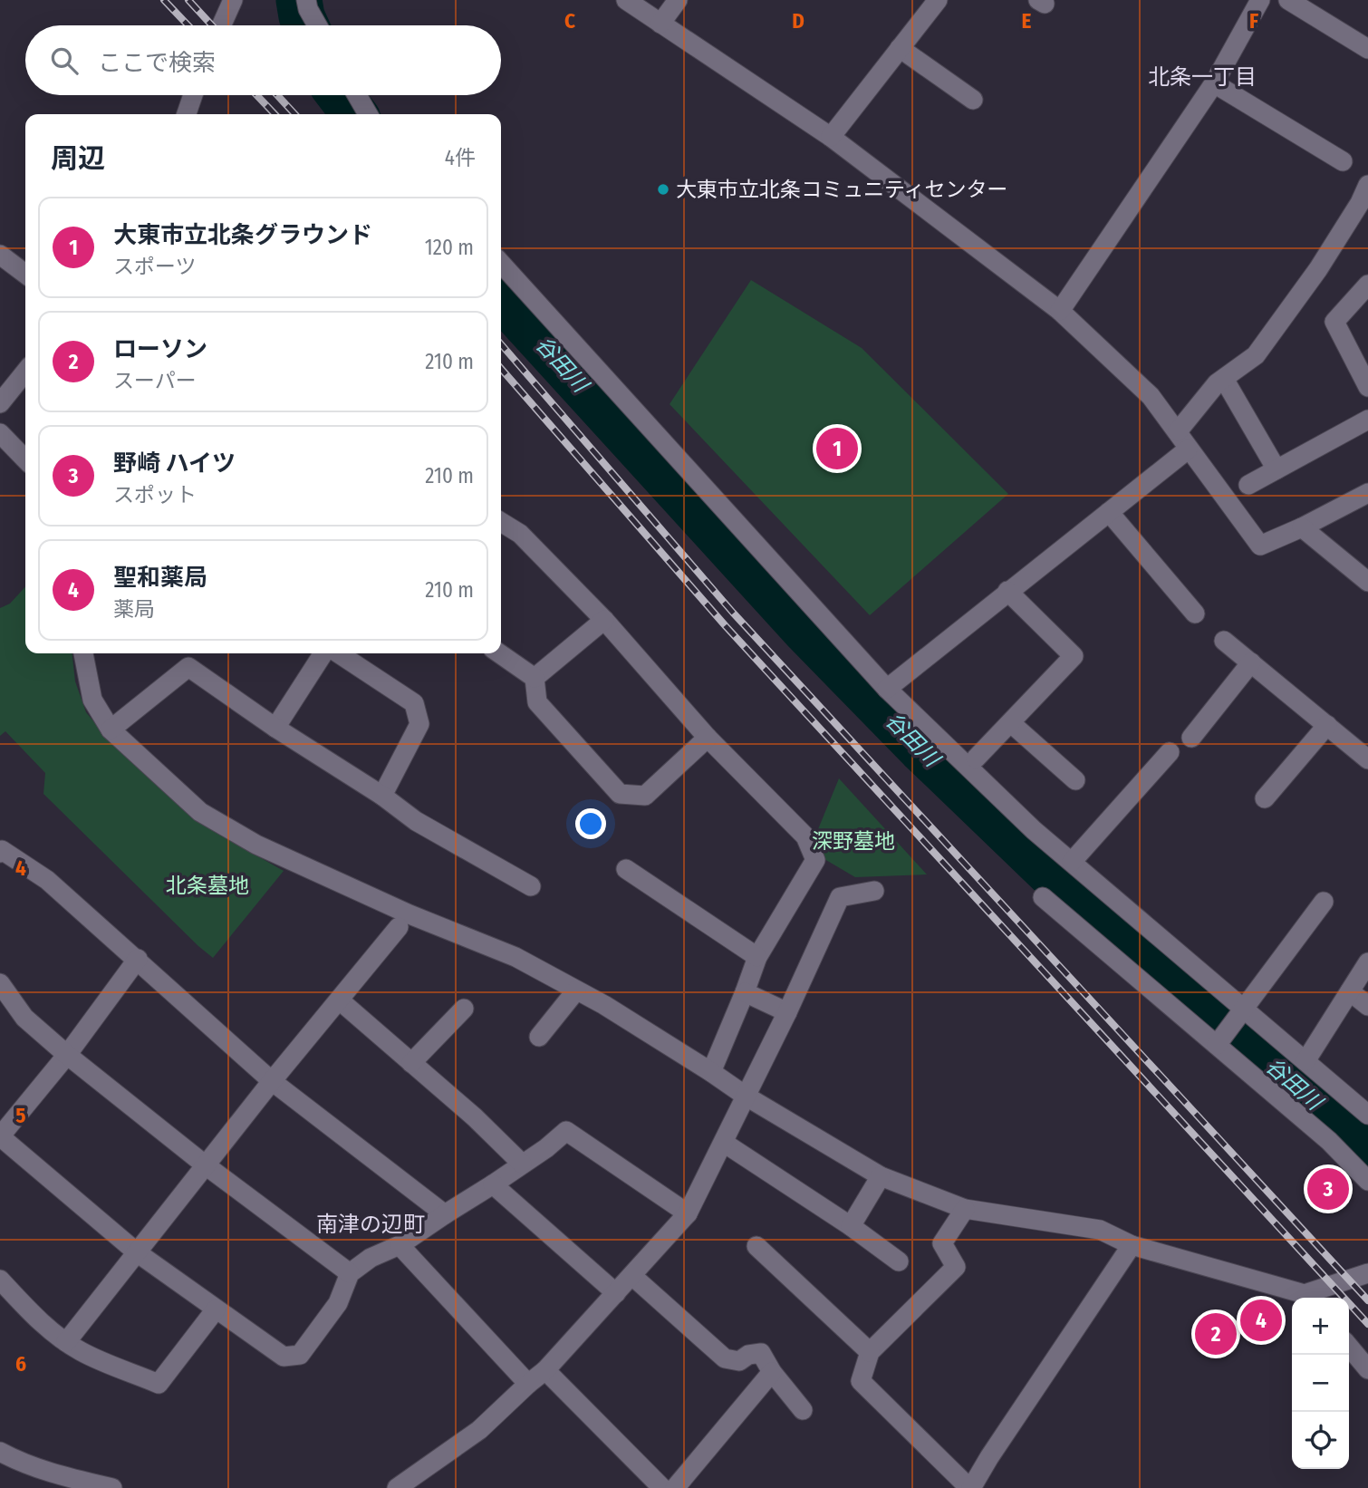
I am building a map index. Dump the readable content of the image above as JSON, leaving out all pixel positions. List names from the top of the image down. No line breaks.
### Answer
{"districts":["北条一丁目","南津の辺町"],"water":["谷田川"],"parks":["深野墓地","北条墓地"],"places":["大東市立北条コミュニティセンター"],"page":{"search":"ここで検索","heading":["周辺","4件"],"list":[{"mark":"1","name":"大東市立北条グラウンド","note":"スポーツ","value":"120 m"},{"mark":"2","name":"ローソン","note":"スーパー","value":"210 m"},{"mark":"3","name":"野崎 ハイツ","note":"スポット","value":"210 m"},{"mark":"4","name":"聖和薬局","note":"薬局","value":"210 m"}],"pins":["1","3","4","2"],"map_buttons":["+","−"]},"grid":{"columns":["C","D","E","F"],"rows":["4","5","6"]}}
